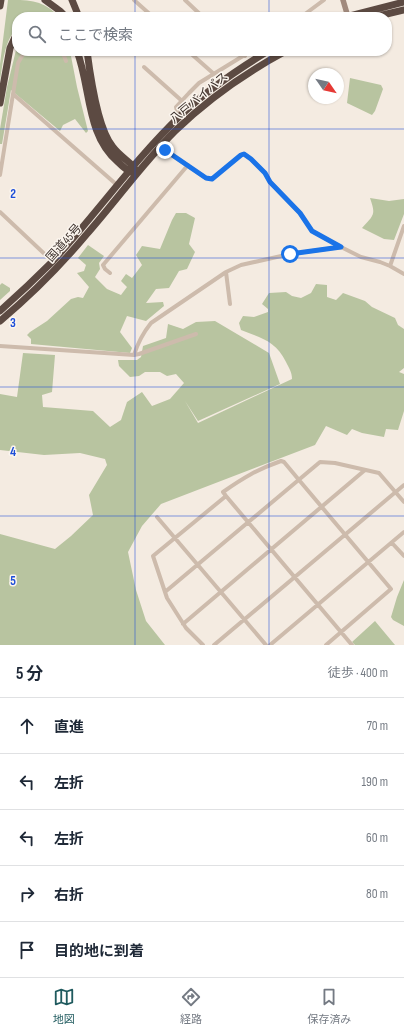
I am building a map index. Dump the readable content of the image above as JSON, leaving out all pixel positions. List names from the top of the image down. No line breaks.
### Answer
{"streets":{"highway":["八戸バイパス","国道45号"]},"crossings":[["八戸バイパス","国道45号"]],"north":"bottom right","page":{"search":"ここで検索","heading":["5 分","徒歩 · 400 m"],"list":[["直進","70 m"],["左折","190 m"],["左折","60 m"],["右折","80 m"],"目的地に到着"],"nav":["地図","経路","保存済み"]},"grid":{"rows":["2","3","4","5"]}}
